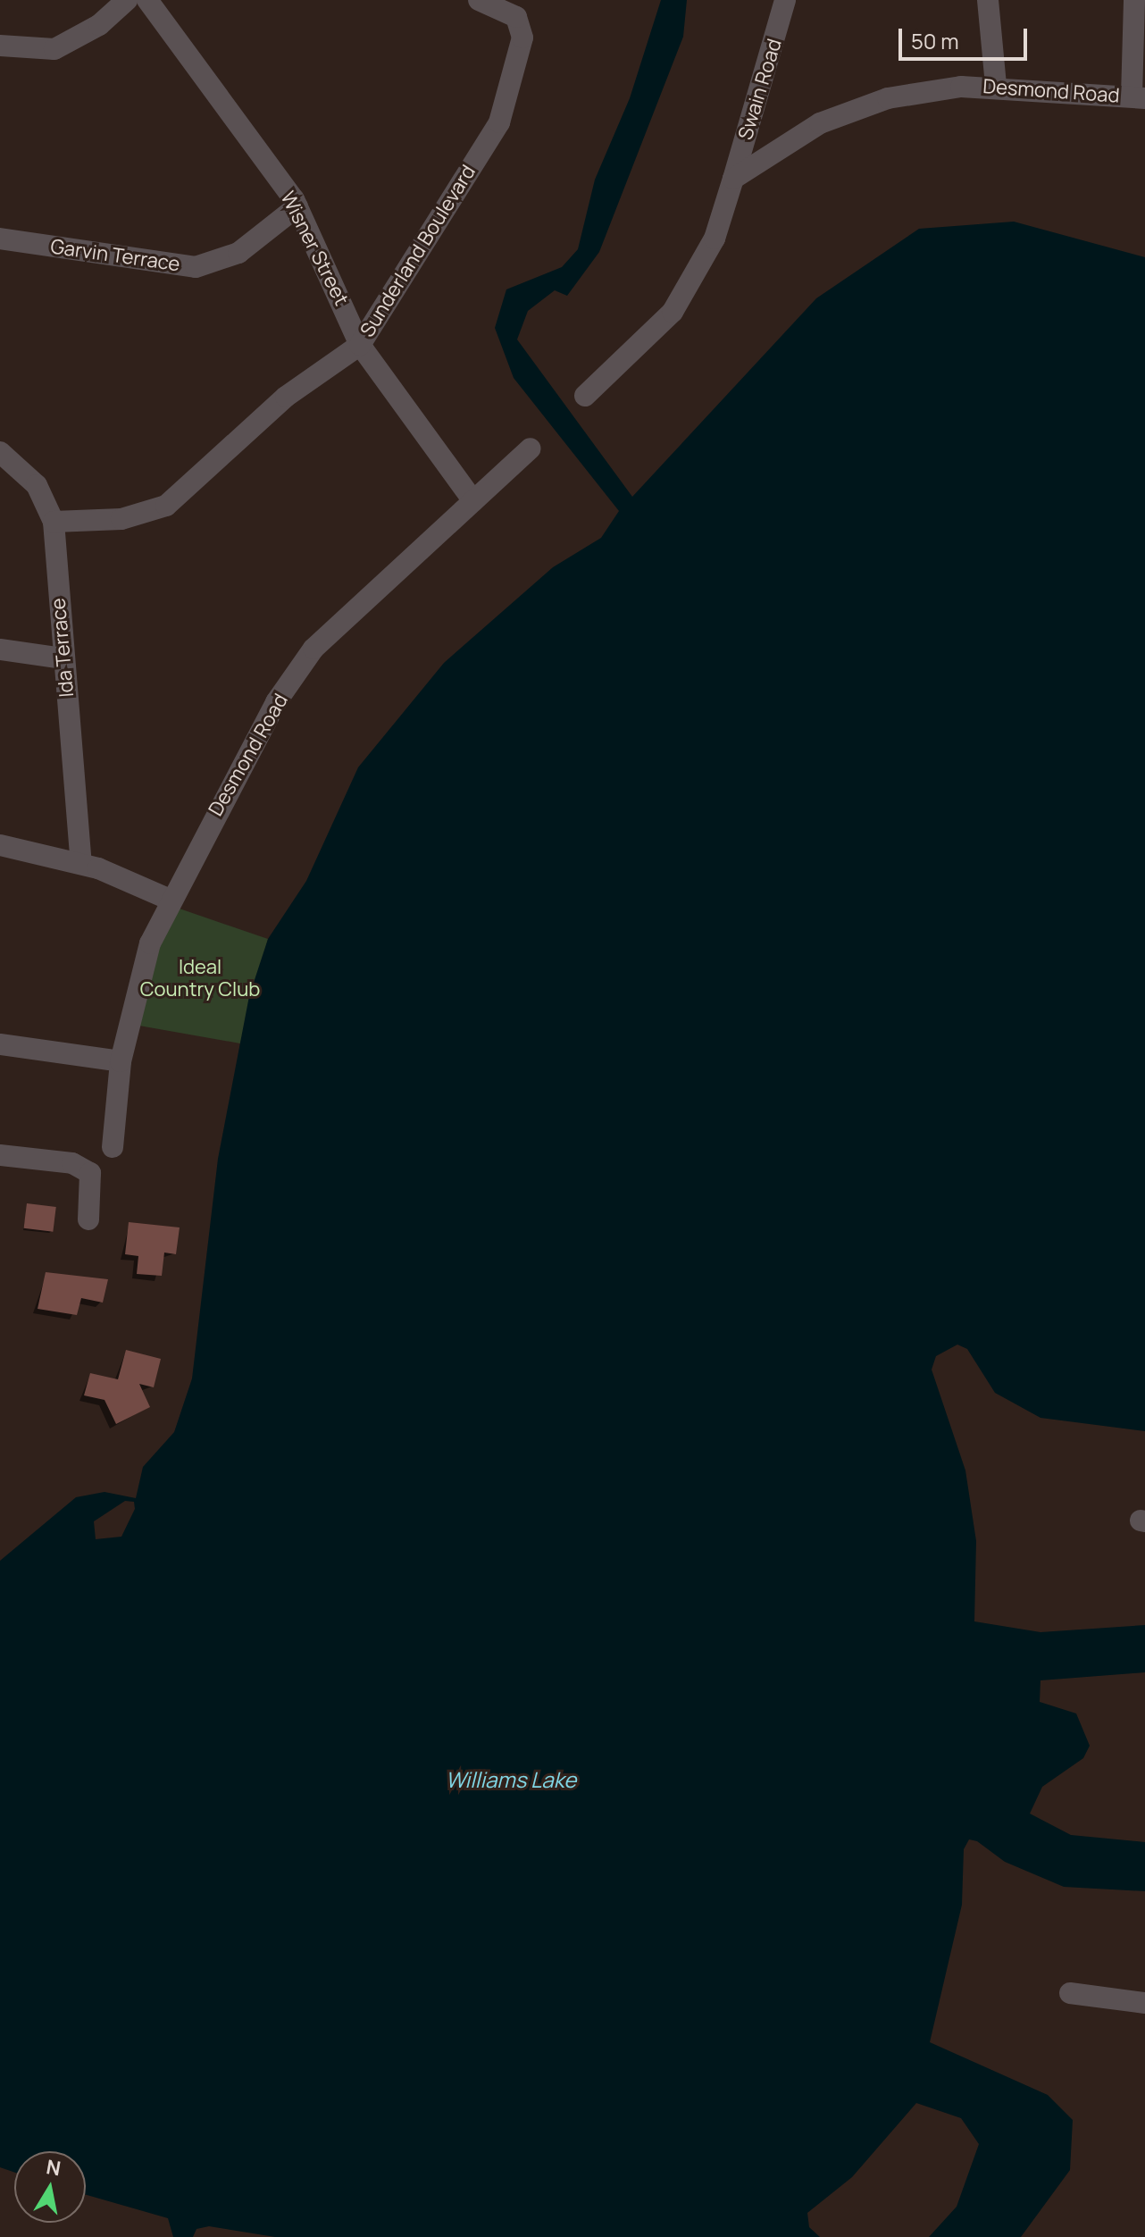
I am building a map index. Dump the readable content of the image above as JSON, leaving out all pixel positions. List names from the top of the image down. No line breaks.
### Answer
{"streets":{"street":["Swain Road","Desmond Road","Wisner Street","Sunderland Boulevard","Garvin Terrace","Ida Terrace"]},"crossings":[["Swain Road","Desmond Road"],["Desmond Road","Wisner Street"],["Wisner Street","Sunderland Boulevard"],["Wisner Street","Garvin Terrace"],["Sunderland Boulevard","Ida Terrace"]],"water":["Williams Lake"],"parks":["Ideal Country Club"],"scale_bar":"50 m","north":"top"}
